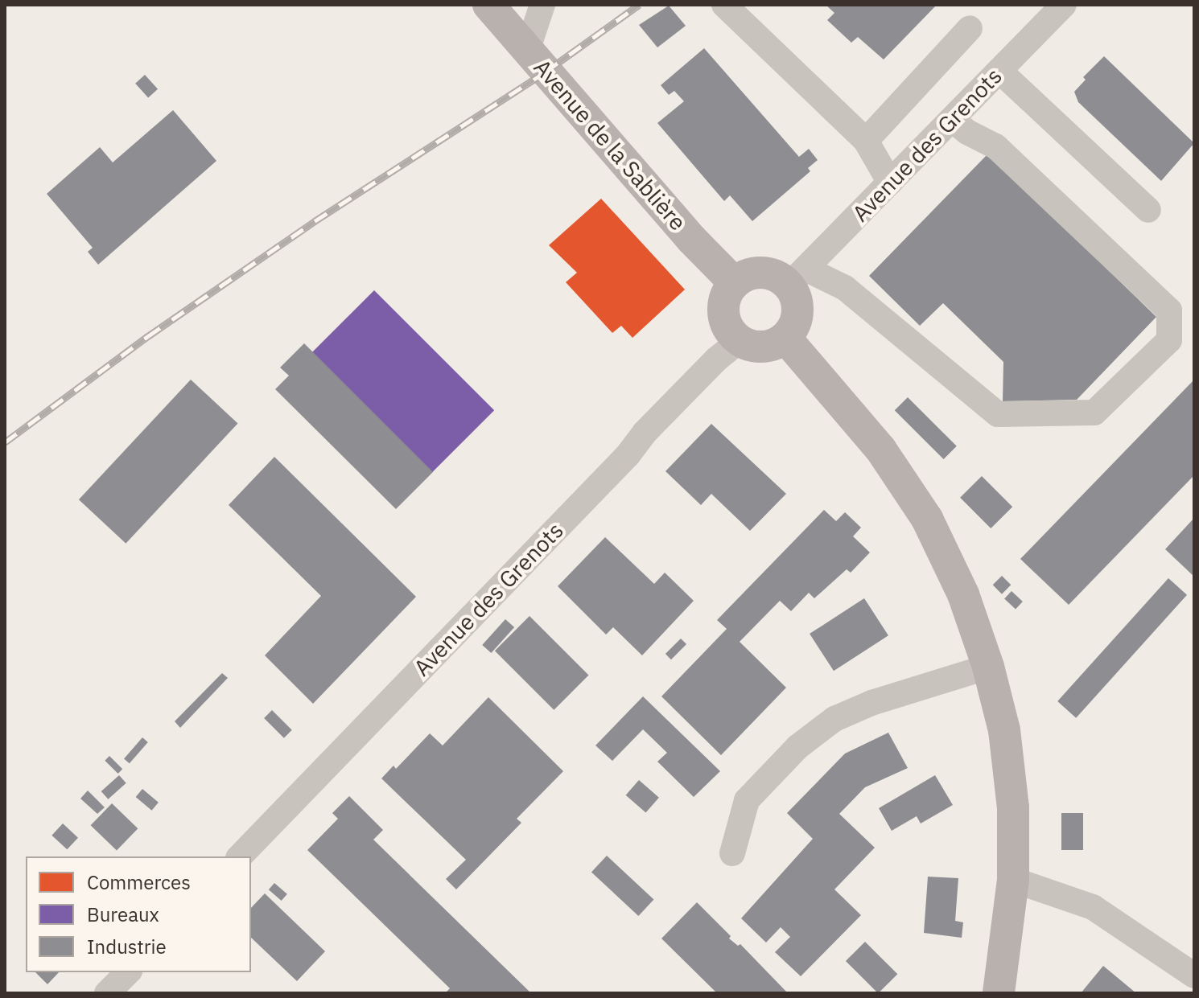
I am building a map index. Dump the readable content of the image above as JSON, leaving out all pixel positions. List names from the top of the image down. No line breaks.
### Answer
{"streets":{"main road":["Avenue de la Sablière"],"street":["Avenue des Grenots"]},"crossings":[["Avenue de la Sablière","Avenue des Grenots"]],"legend":["Commerces","Bureaux","Industrie"]}
